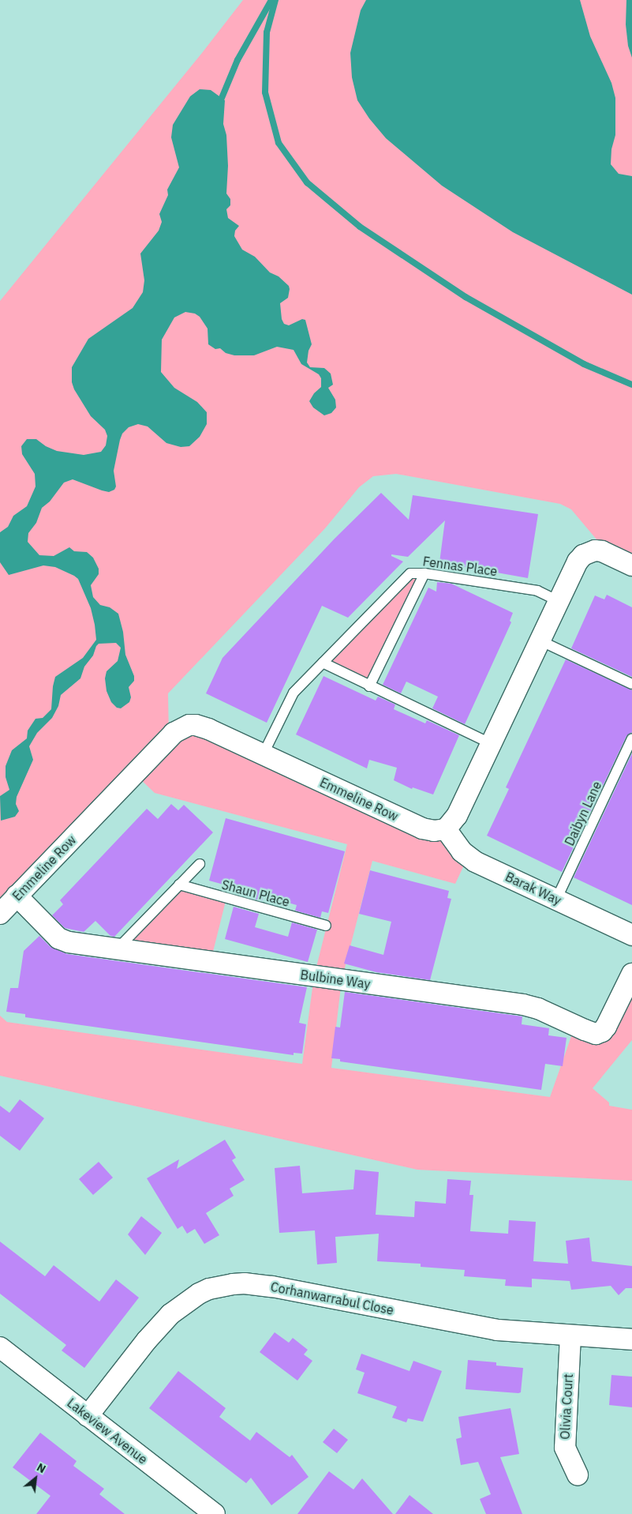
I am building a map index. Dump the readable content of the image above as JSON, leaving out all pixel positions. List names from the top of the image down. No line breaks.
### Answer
{"streets":{"street":["Emmeline Row","Barak Way","Bulbine Way","Corhanwarrabul Close","Olivia Court","Lakeview Avenue"],"lane":["Fennas Place","Daibyn Lane","Shaun Place"]},"crossings":[["Fennas Place","Emmeline Row"],["Emmeline Row","Barak Way"],["Emmeline Row","Bulbine Way"],["Daibyn Lane","Barak Way"],["Corhanwarrabul Close","Olivia Court"],["Corhanwarrabul Close","Lakeview Avenue"]],"north":"top right"}
